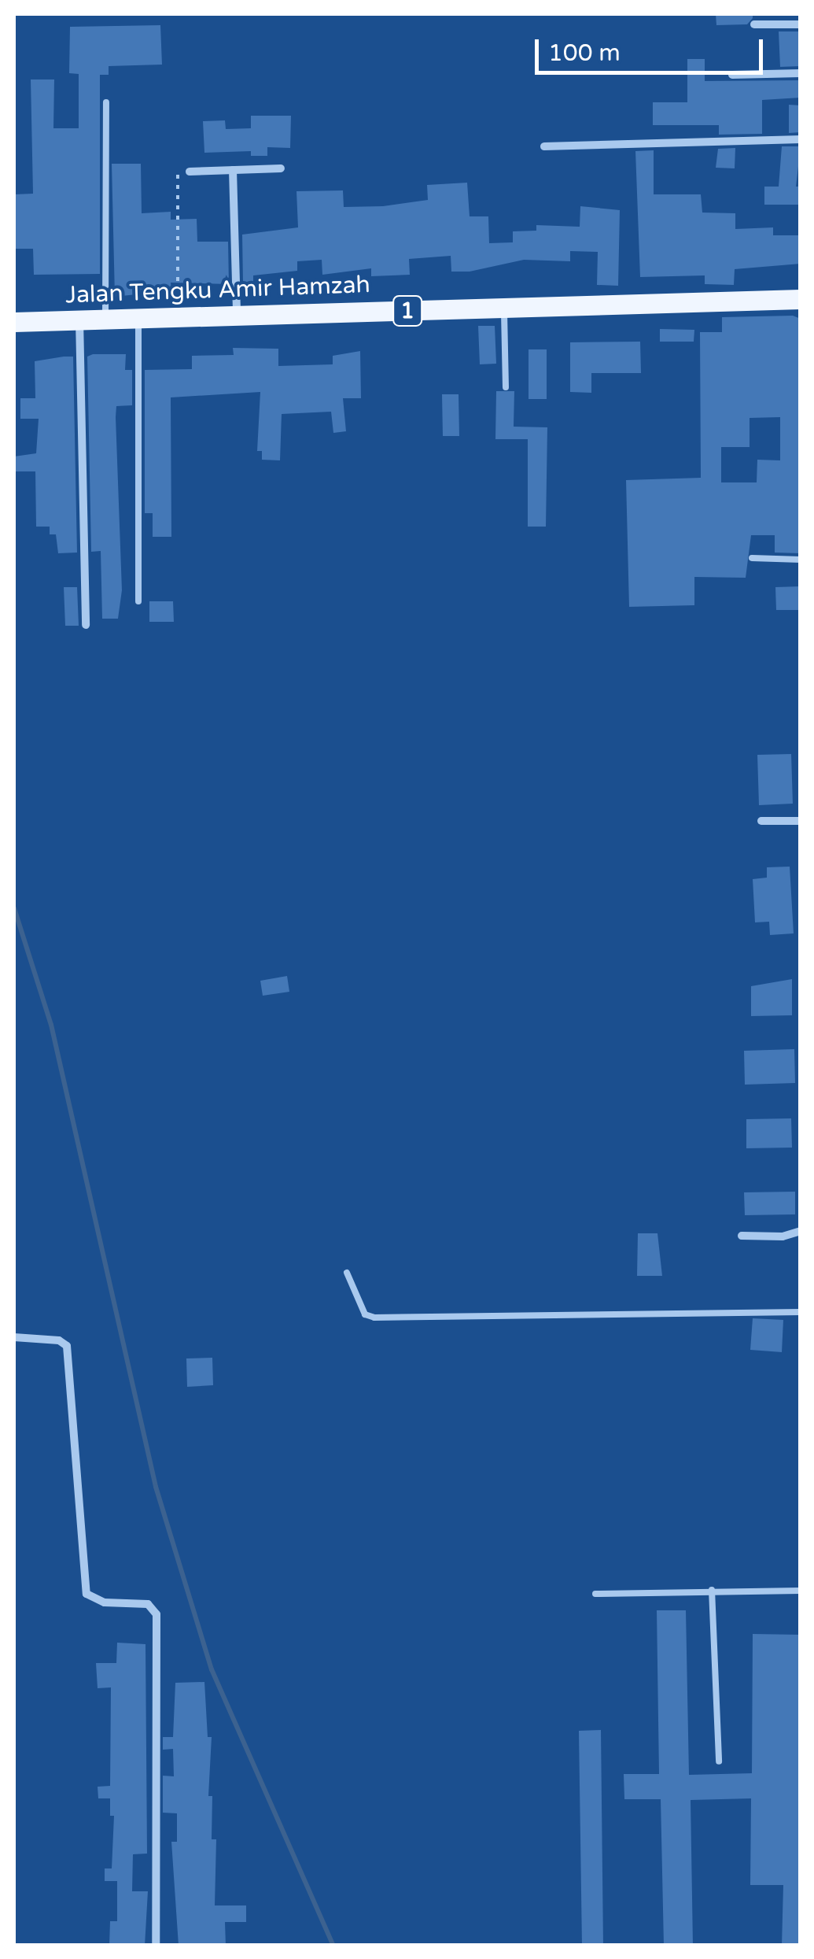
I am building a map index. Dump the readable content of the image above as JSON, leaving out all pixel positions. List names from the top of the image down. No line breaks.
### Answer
{"streets":{"main road":["Jalan Tengku Amir Hamzah","1"]},"scale_bar":"100 m"}
